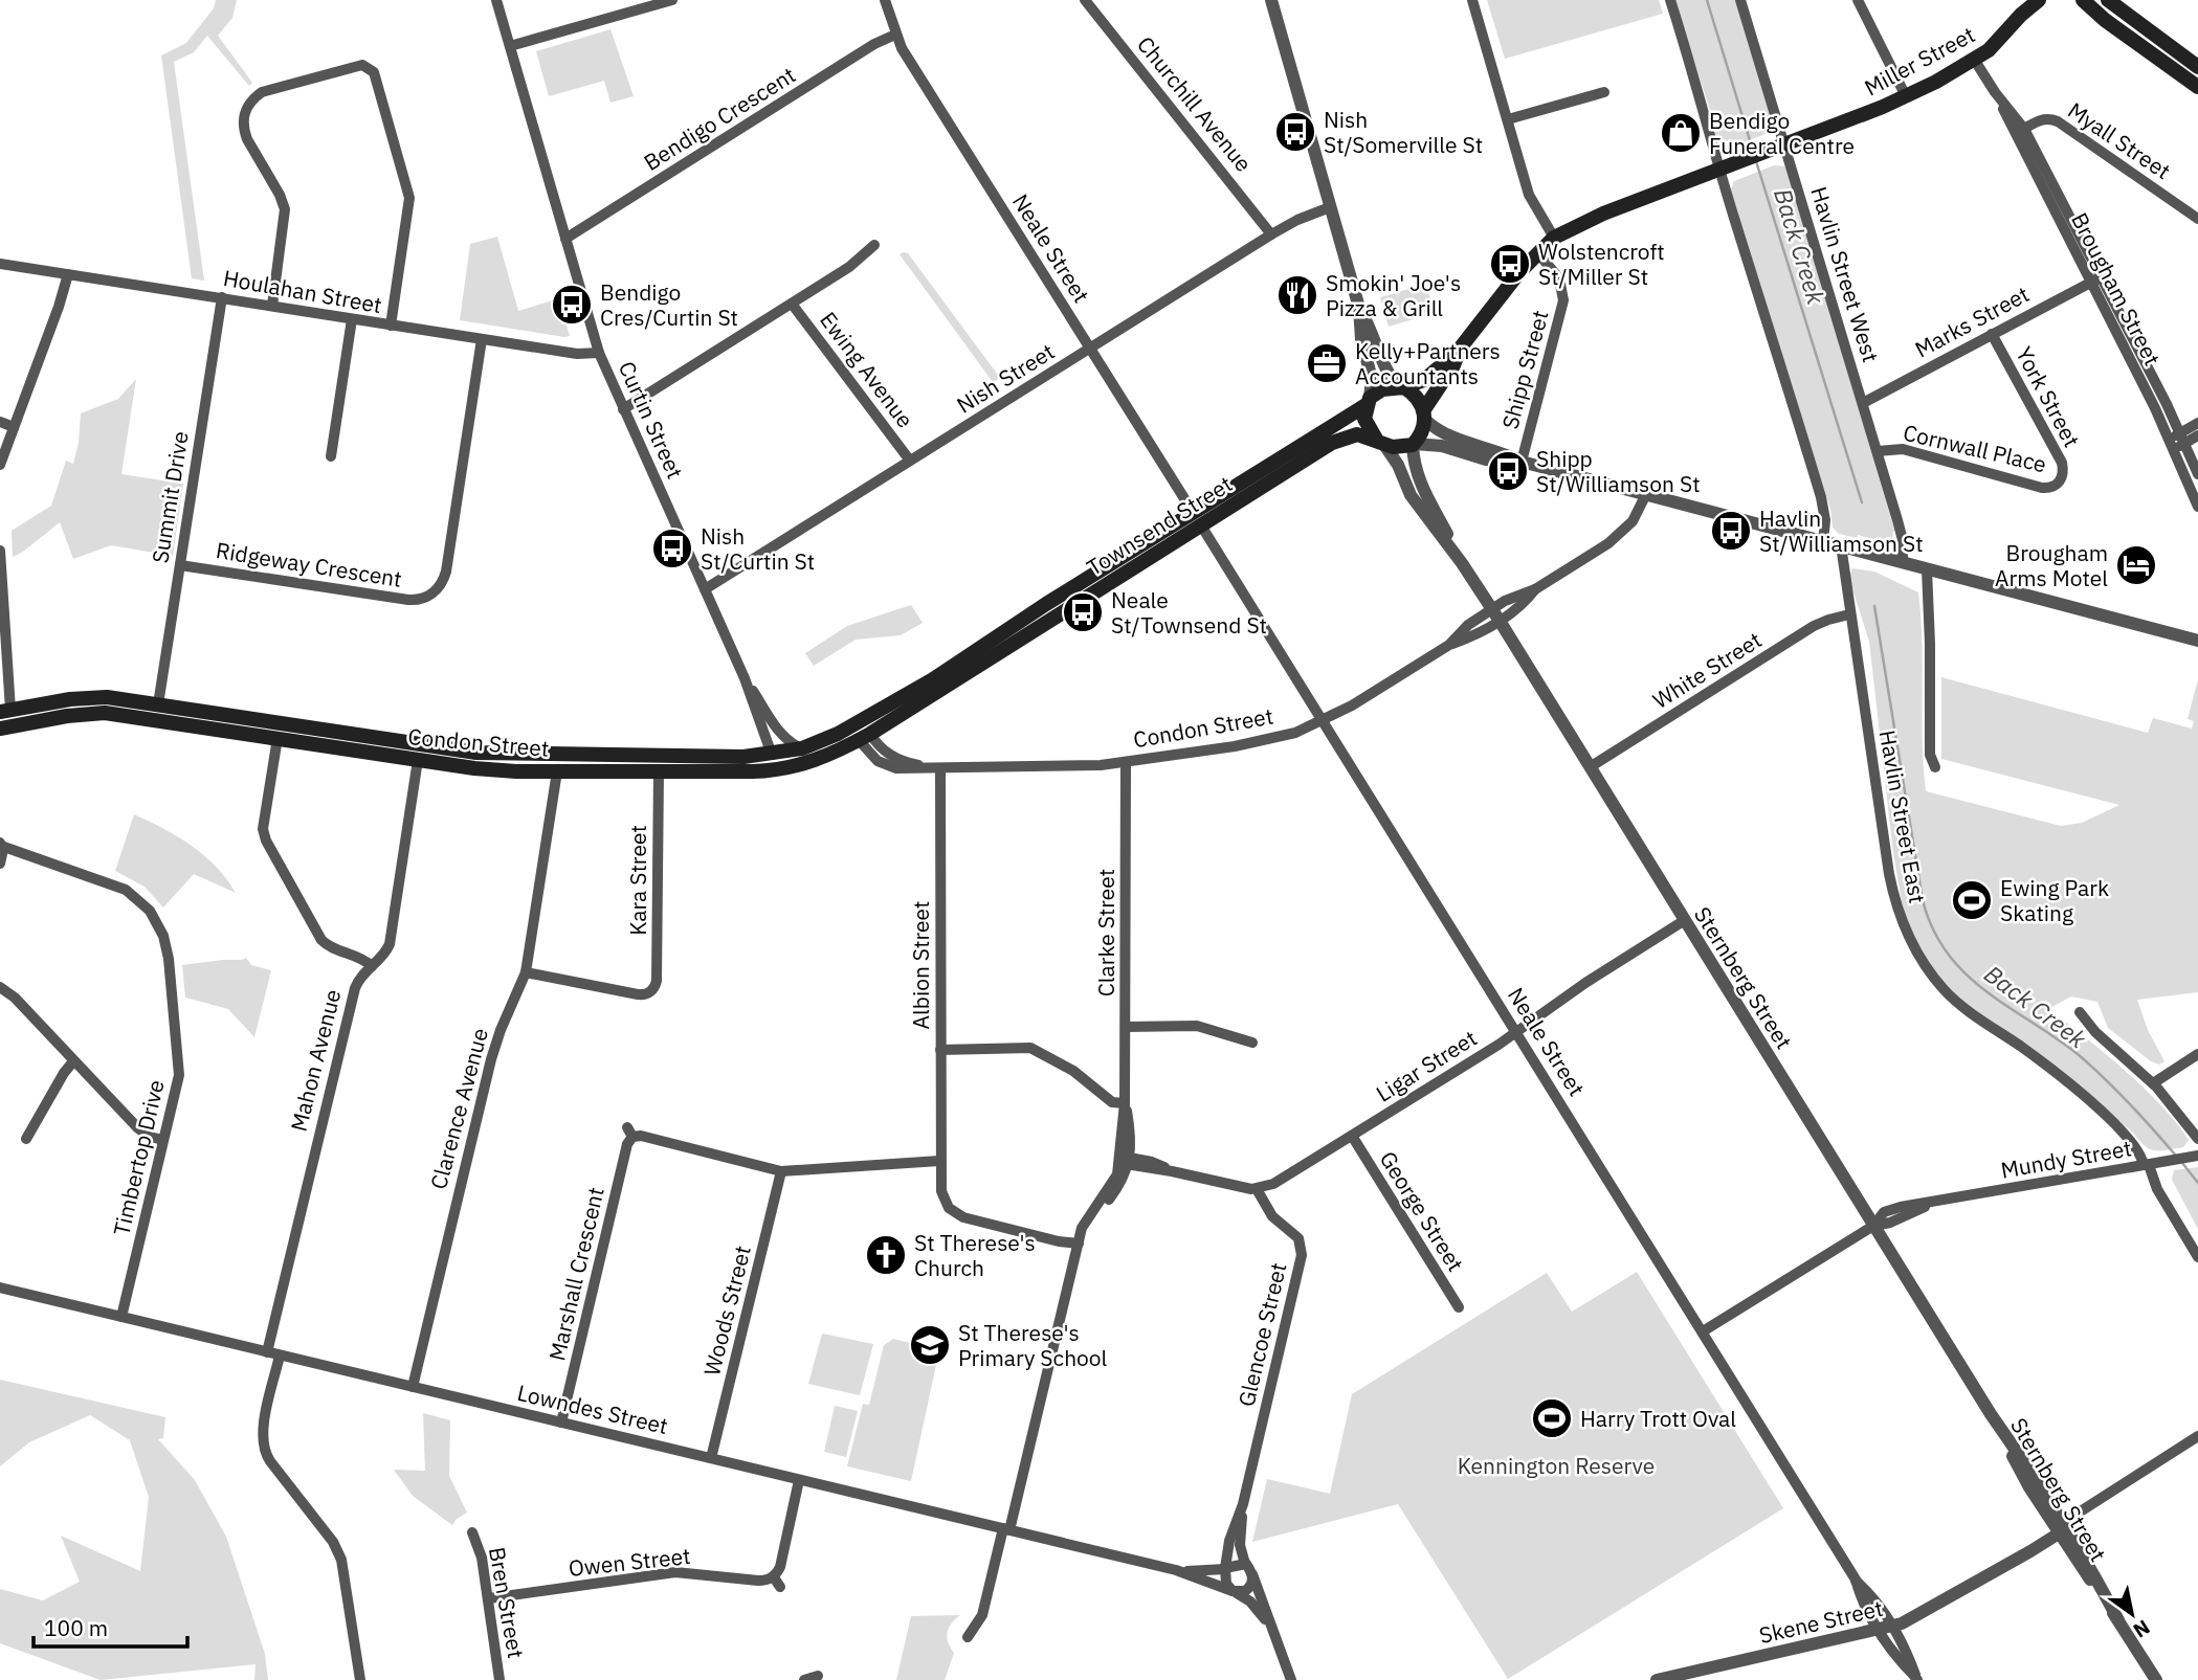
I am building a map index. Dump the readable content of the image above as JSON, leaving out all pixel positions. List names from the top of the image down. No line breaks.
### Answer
{"streets":{"main road":["Miller Street","Townsend Street","Condon Street"],"street":["Churchill Avenue","Bendigo Crescent","Myall Street","Neale Street","Havlin Street West","Brougham Street","Houlahan Street","Marks Street","Ewing Avenue","Shipp Street","Nish Street","York Street","Curtin Street","Cornwall Place","Summit Drive","Ridgeway Crescent","White Street","Havlin Street East","Kara Street","Clarke Street","Albion Street","Sternberg Street","Mahon Avenue","Ligar Street","Clarence Avenue","Timbertop Drive","Mundy Street","George Street","Marshall Crescent","Woods Street","Glencoe Street","Lowndes Street","Owen Street","Bren Street","Skene Street"]},"crossings":[["Miller Street","Havlin Street West"],["Miller Street","Brougham Street"],["Miller Street","Shipp Street"],["Miller Street","Townsend Street"],["Miller Street","Sternberg Street"],["Churchill Avenue","Nish Street"],["Bendigo Crescent","Neale Street"],["Bendigo Crescent","Curtin Street"],["Myall Street","Brougham Street"],["Neale Street","Nish Street"],["Neale Street","Townsend Street"],["Neale Street","Condon Street"],["Neale Street","Ligar Street"],["Neale Street","Mundy Street"],["Neale Street","Skene Street"],["Havlin Street West","Marks Street"],["Havlin Street West","Cornwall Place"],["Brougham Street","Marks Street"],["Houlahan Street","Curtin Street"],["Houlahan Street","Summit Drive"],["Houlahan Street","Ridgeway Crescent"],["Marks Street","York Street"],["Ewing Avenue","Nish Street"],["Nish Street","Curtin Street"],["York Street","Cornwall Place"],["Curtin Street","Condon Street"],["Summit Drive","Ridgeway Crescent"],["Summit Drive","Condon Street"],["Townsend Street","Condon Street"],["Townsend Street","Sternberg Street"],["White Street","Havlin Street East"],["White Street","Sternberg Street"],["Condon Street","Kara Street"],["Condon Street","Clarke Street"],["Condon Street","Albion Street"],["Condon Street","Sternberg Street"],["Condon Street","Mahon Avenue"],["Condon Street","Clarence Avenue"],["Havlin Street East","Mundy Street"],["Clarke Street","Albion Street"],["Clarke Street","Marshall Crescent"],["Clarke Street","Lowndes Street"],["Albion Street","Marshall Crescent"],["Sternberg Street","Ligar Street"],["Sternberg Street","Mundy Street"],["Sternberg Street","Skene Street"],["Mahon Avenue","Lowndes Street"],["Ligar Street","George Street"],["Ligar Street","Glencoe Street"],["Clarence Avenue","Lowndes Street"],["Timbertop Drive","Lowndes Street"],["Marshall Crescent","Woods Street"],["Marshall Crescent","Lowndes Street"],["Woods Street","Lowndes Street"],["Glencoe Street","Lowndes Street"],["Owen Street","Bren Street"]],"water":["Back Creek"],"parks":["Kennington Reserve"],"places":{"bus stop":["Nish St/Somerville St","Wolstencroft St/Miller St","Bendigo Cres/Curtin St","Shipp St/Williamson St","Havlin St/Williamson St","Nish St/Curtin St","Neale St/Townsend St"],"shop":["Bendigo Funeral Centre"],"restaurant":["Smokin' Joe's Pizza & Grill"],"office":["Kelly+Partners Accountants"],"hotel":["Brougham Arms Motel"],"sports":["Ewing Park Skating","Harry Trott Oval"],"church":["St Therese's Church"],"school or university":["St Therese's Primary School"]},"scale_bar":"100 m","north":"bottom right"}
